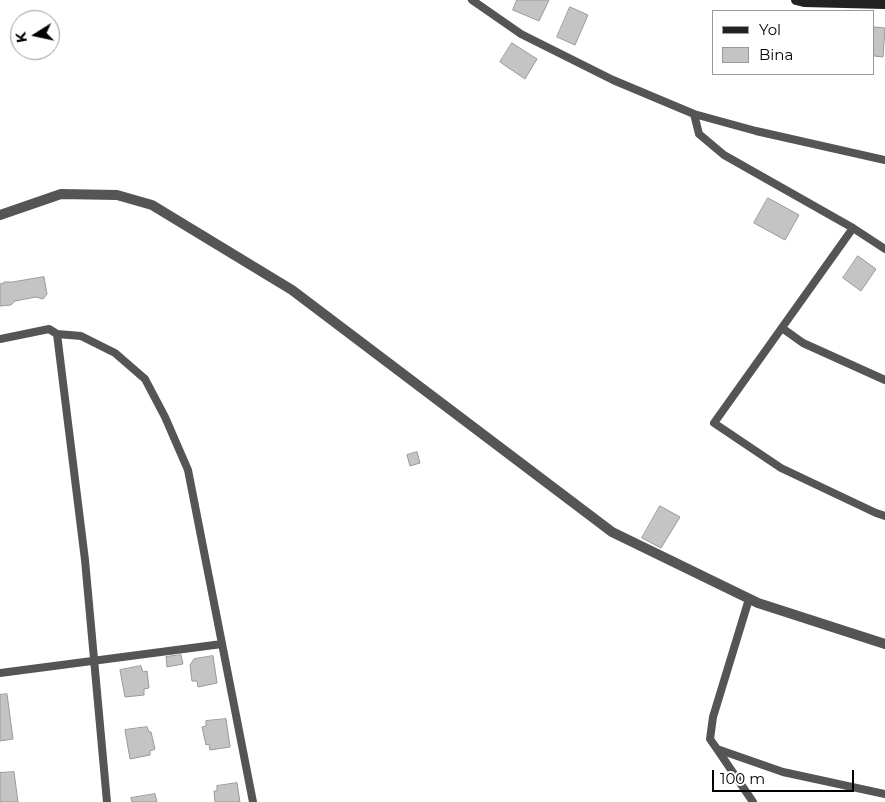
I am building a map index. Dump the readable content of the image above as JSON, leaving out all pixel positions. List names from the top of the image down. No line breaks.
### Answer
{"legend":["Yol","Bina"],"scale_bar":"100 m","north":"left"}
